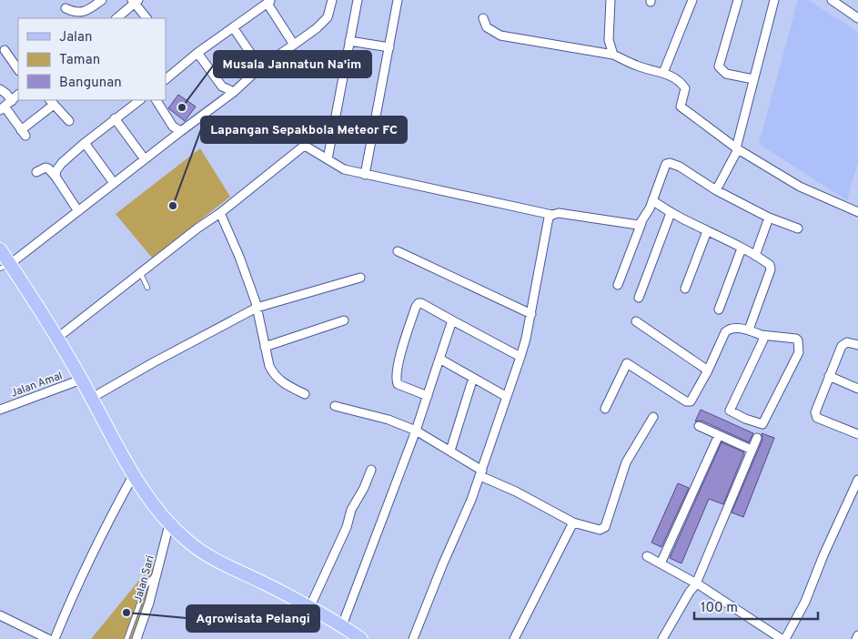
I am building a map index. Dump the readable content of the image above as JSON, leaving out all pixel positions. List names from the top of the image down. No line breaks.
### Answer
{"streets":{"street":["Jalan Amal","Jalan Sari"]},"places":["Musala Jannatun Na'im","Lapangan Sepakbola Meteor FC","Agrowisata Pelangi"],"legend":["Jalan","Taman","Bangunan"],"scale_bar":"100 m"}
